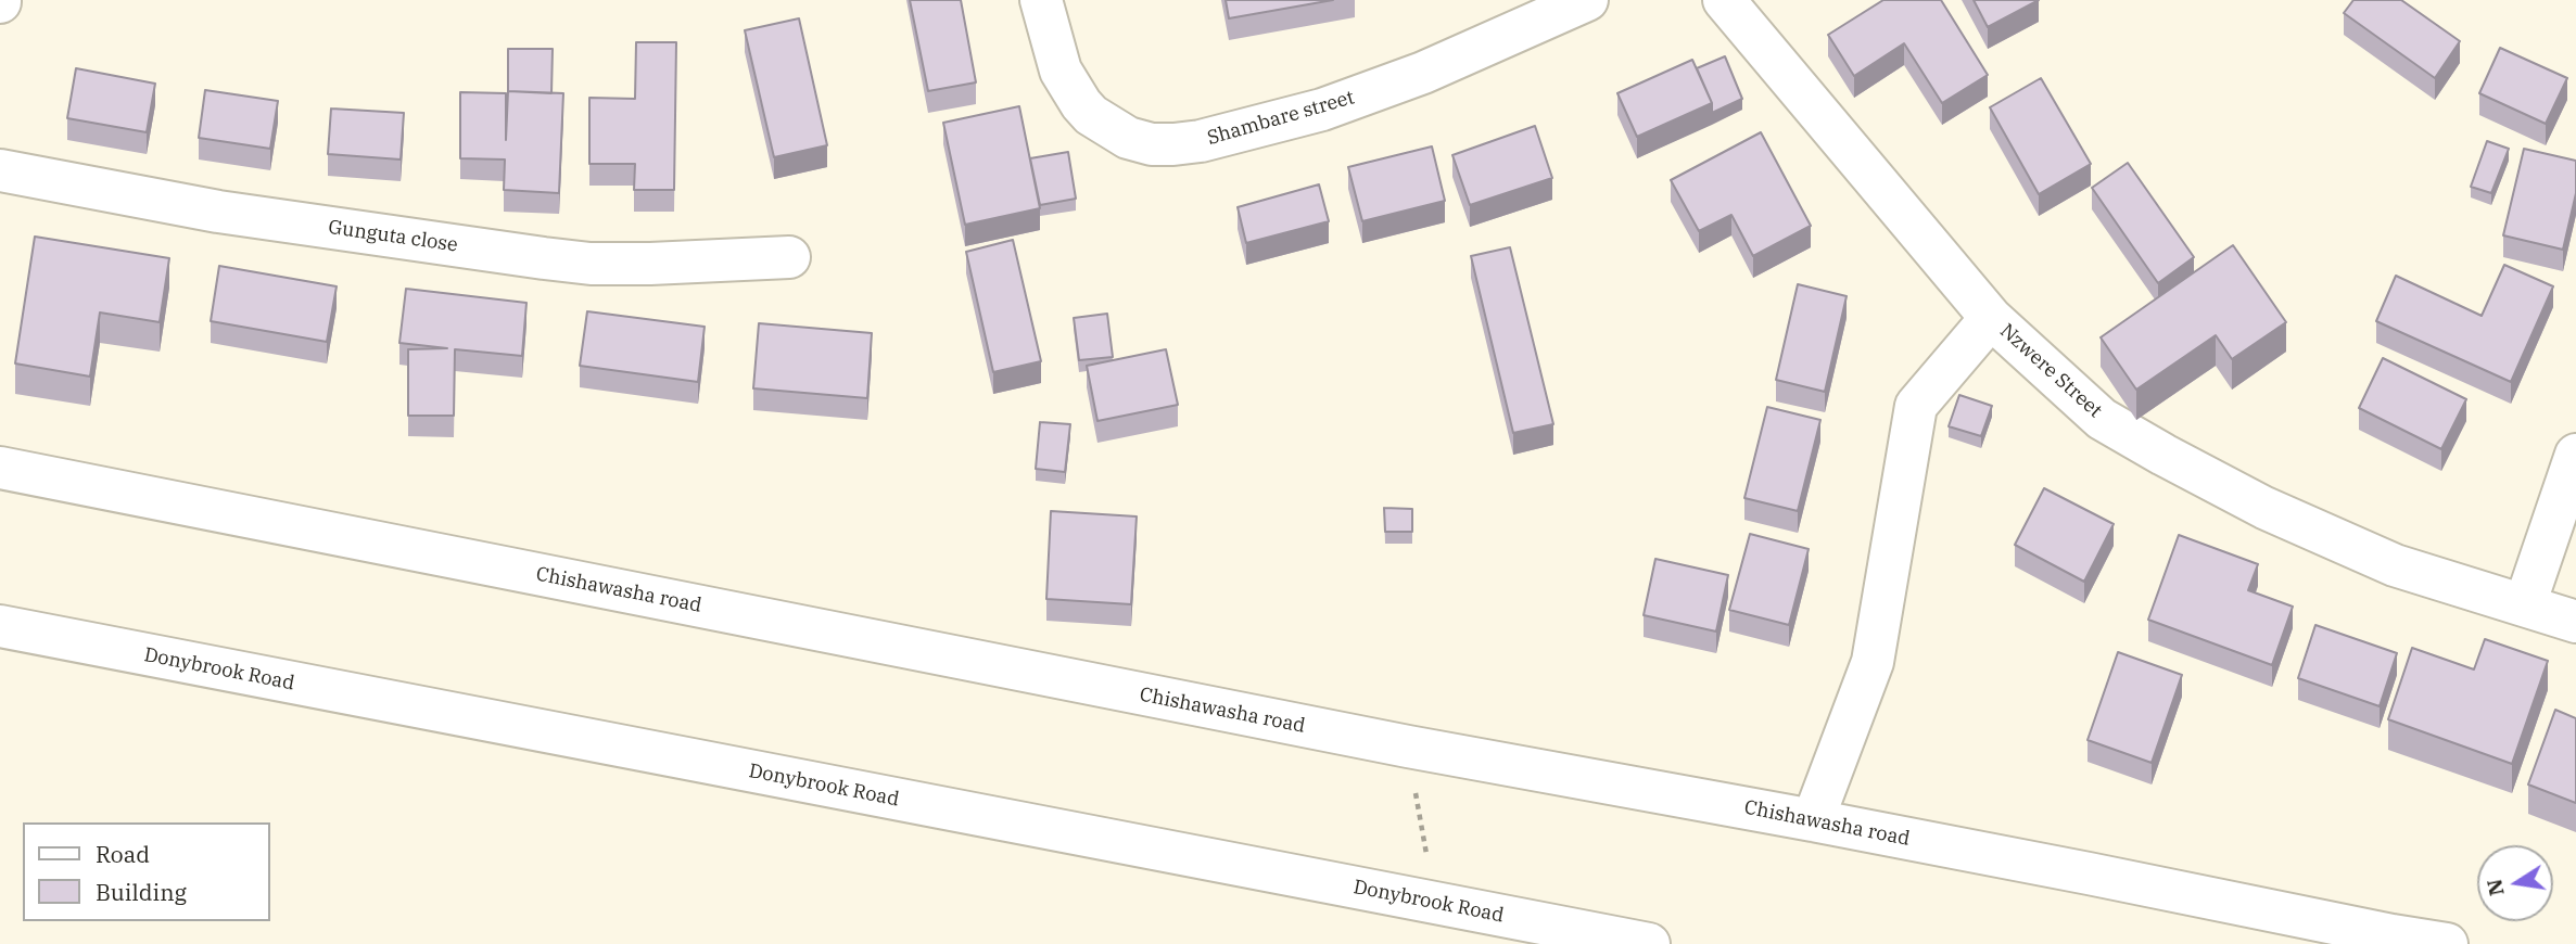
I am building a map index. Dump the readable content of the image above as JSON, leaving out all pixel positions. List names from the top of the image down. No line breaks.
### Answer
{"streets":{"street":["Shambare street","Gunguta close","Nzwere Street","Chishawasha road","Donybrook Road"]},"legend":["Road","Building"],"north":"left"}
